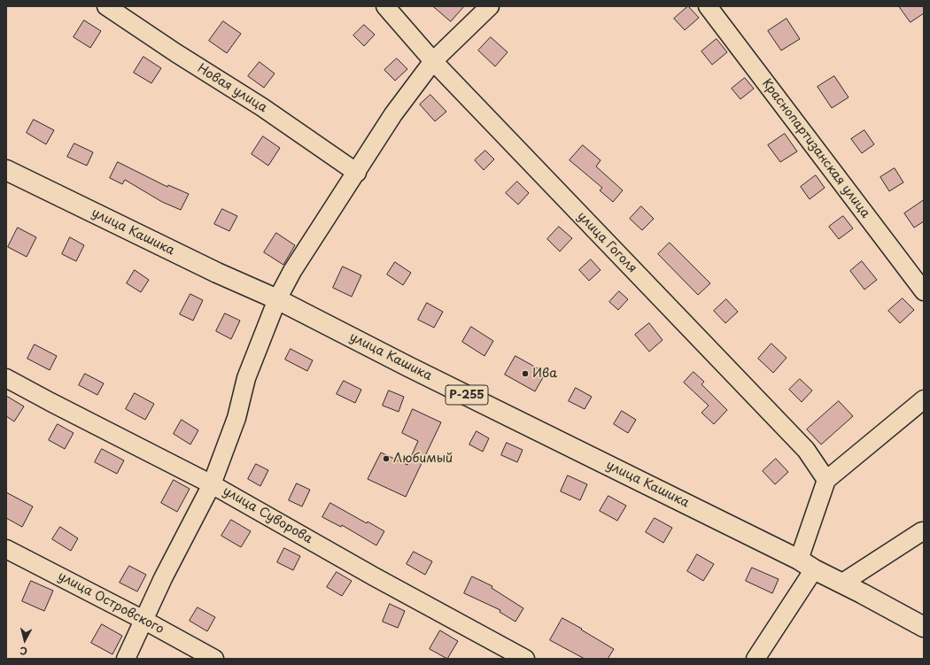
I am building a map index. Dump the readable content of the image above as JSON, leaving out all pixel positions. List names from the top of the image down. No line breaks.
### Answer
{"streets":{"highway":["улица Кашика","Р-255"],"street":["Новая улица","Краснопартизанская улица","улица Гоголя","улица Суворова","улица Островского"]},"places":["Ива","Любимый"],"north":"bottom"}
